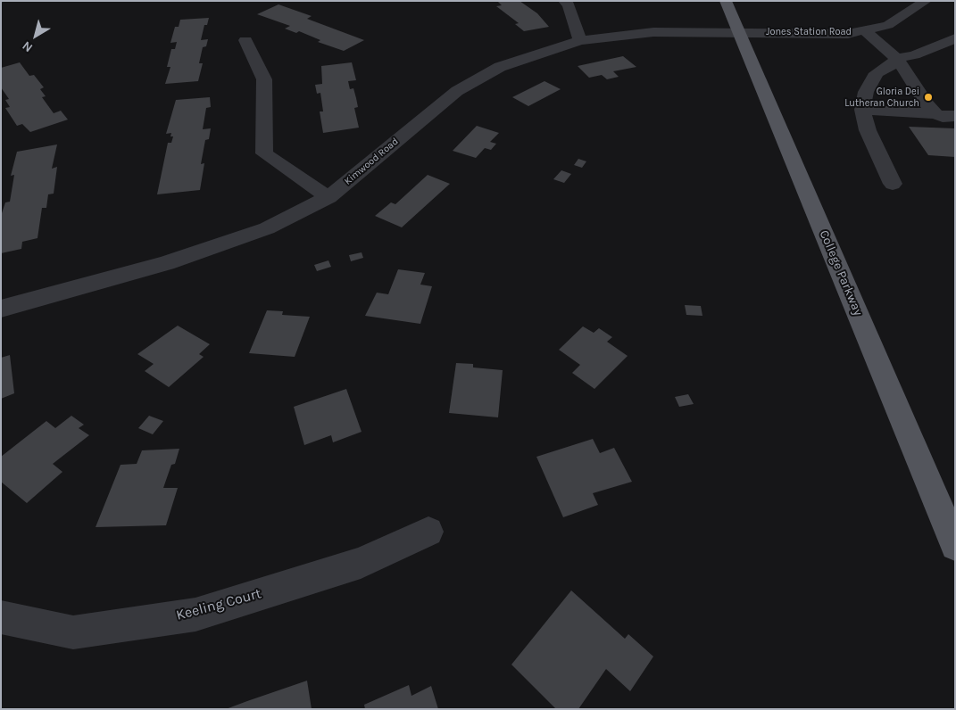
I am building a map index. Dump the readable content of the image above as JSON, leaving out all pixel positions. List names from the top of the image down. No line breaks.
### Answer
{"streets":{"main road":["College Parkway"],"street":["Jones Station Road","Kimwood Road","Keeling Court"]},"crossings":[["Jones Station Road","Kimwood Road"],["Jones Station Road","College Parkway"],["Kimwood Road","College Parkway"]],"places":["Gloria Dei Lutheran Church"],"north":"bottom left"}
